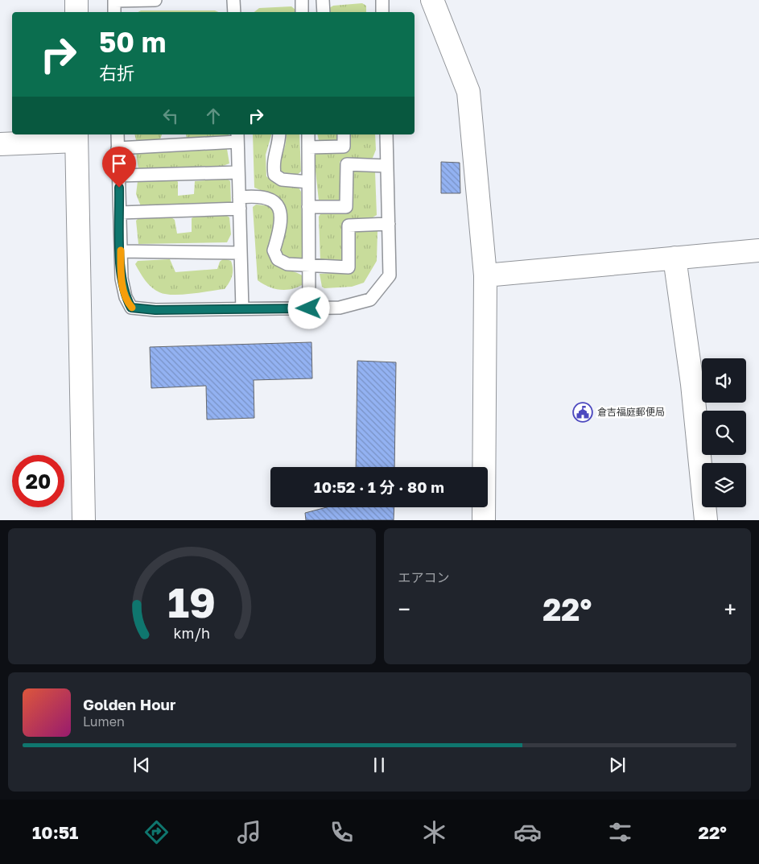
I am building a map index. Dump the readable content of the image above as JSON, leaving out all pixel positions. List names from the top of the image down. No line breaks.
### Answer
{"places":{"public building":["倉吉福庭郵便局"]},"page":{"turn":["50 m","右折"],"limit":"20","trip":"10:52 · 1 分 · 80 m","tile":"エアコン","heat":["−","22°","+"],"song":["Golden Hour","Lumen"],"tabs":["10:51","22°"],"gauge":["19","km/h"]}}
